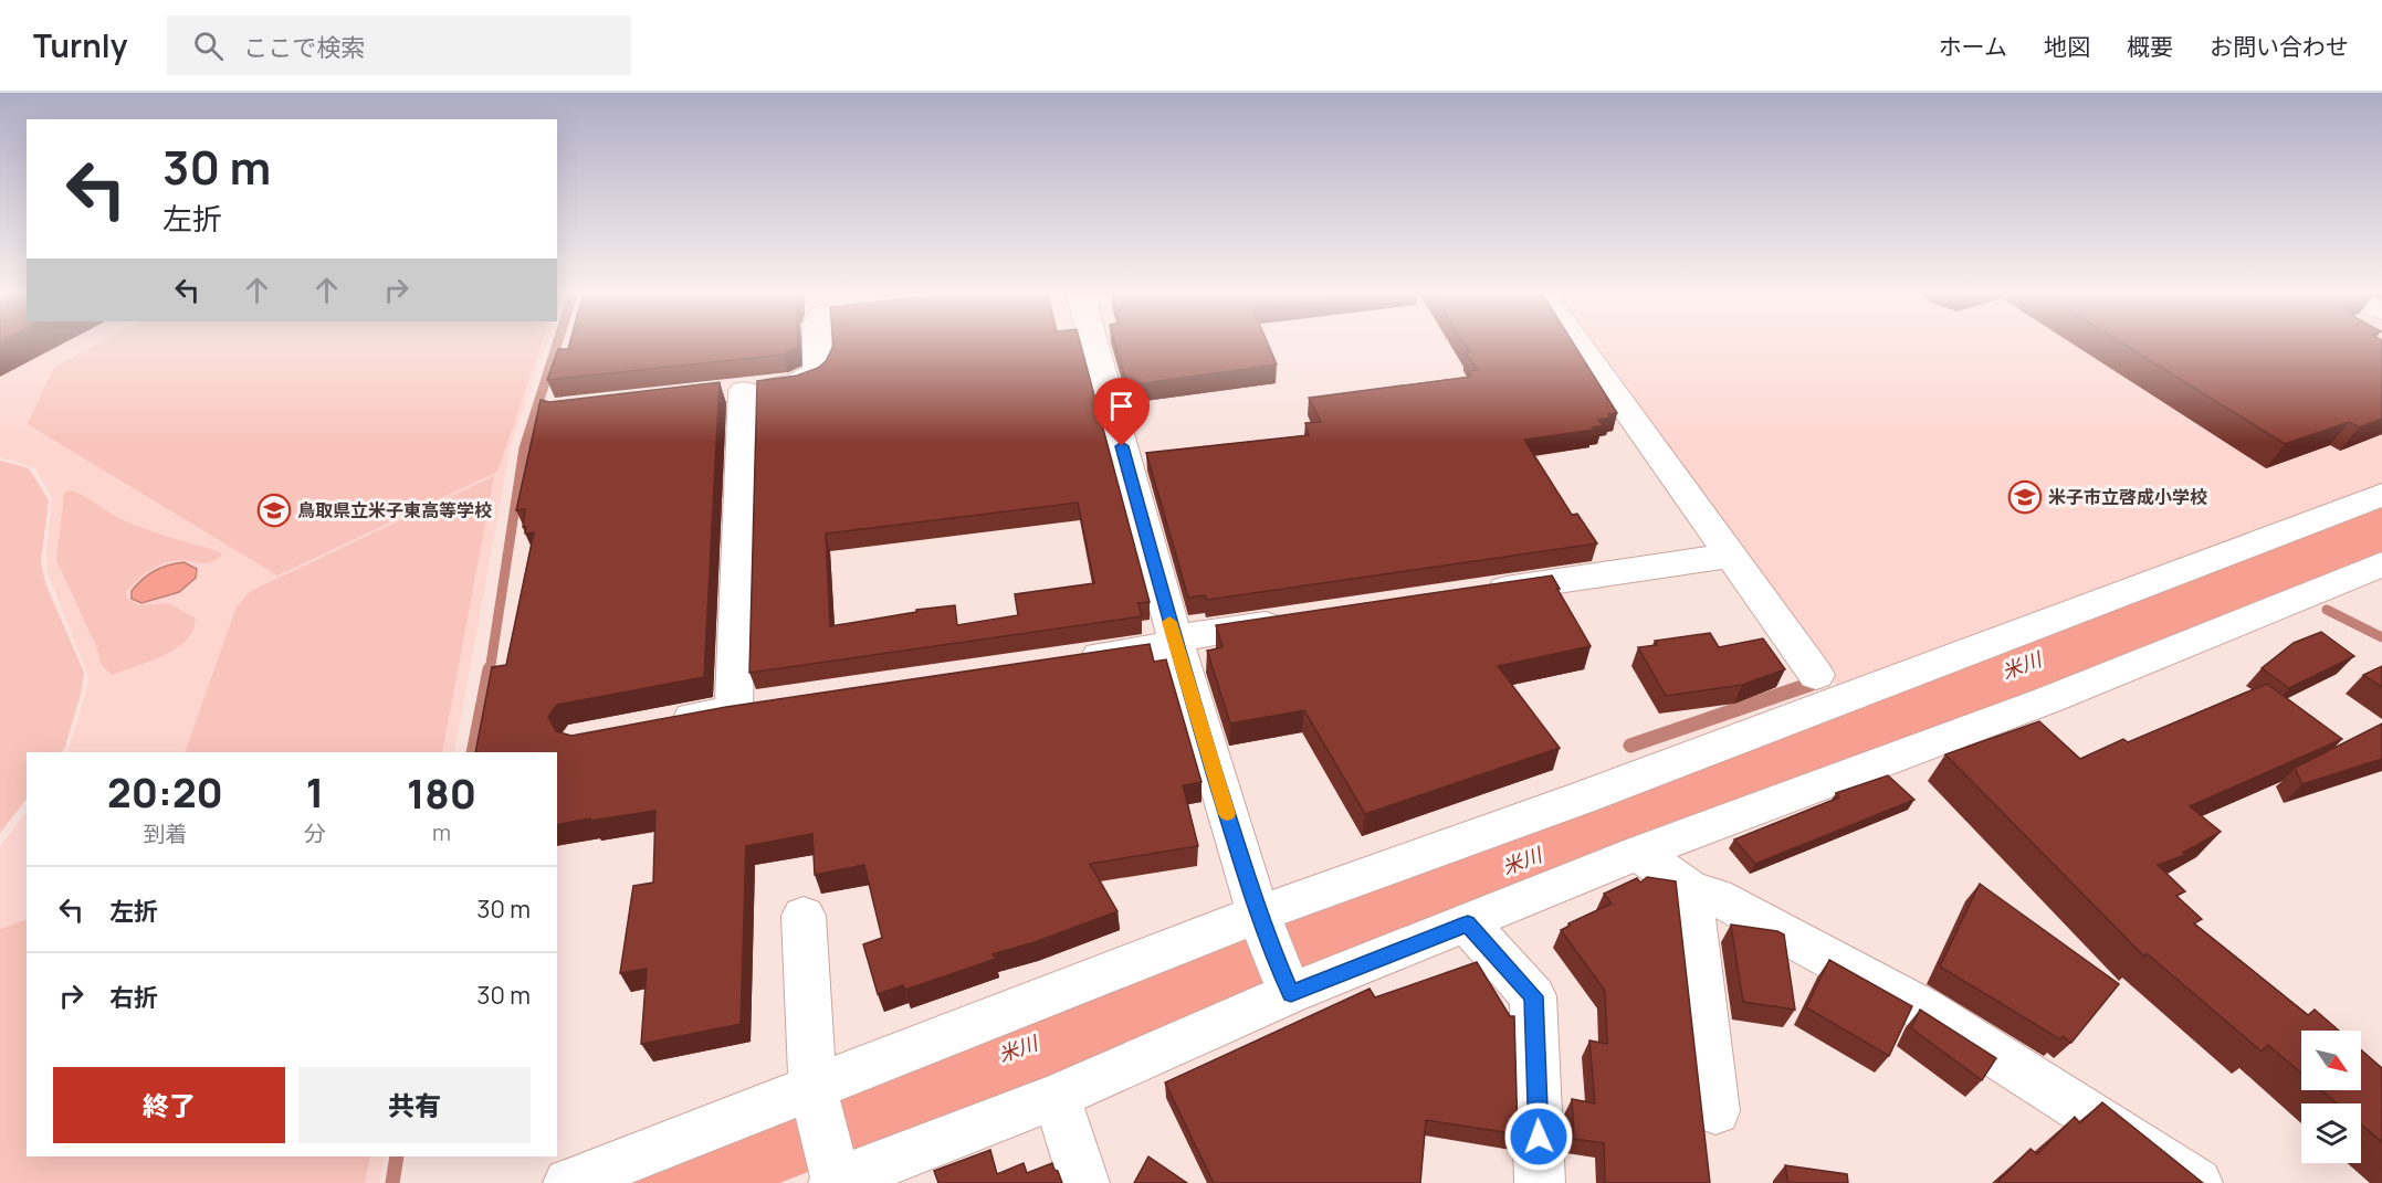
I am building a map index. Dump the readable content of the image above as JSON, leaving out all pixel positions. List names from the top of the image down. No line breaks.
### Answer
{"water":["米川"],"places":{"school or university":["米子市立啓成小学校","鳥取県立米子東高等学校"]},"north":"bottom right","page":{"header":"Turnly","search":"ここで検索","nav":["ホーム","地図","概要","お問い合わせ"],"turn":["30 m","左折"],"eta":["20:20","到着","1","分","180","m"],"list":[{"name":"左折","value":"30 m"},{"name":"右折","value":"30 m"}],"buttons":["終了","共有"]}}
